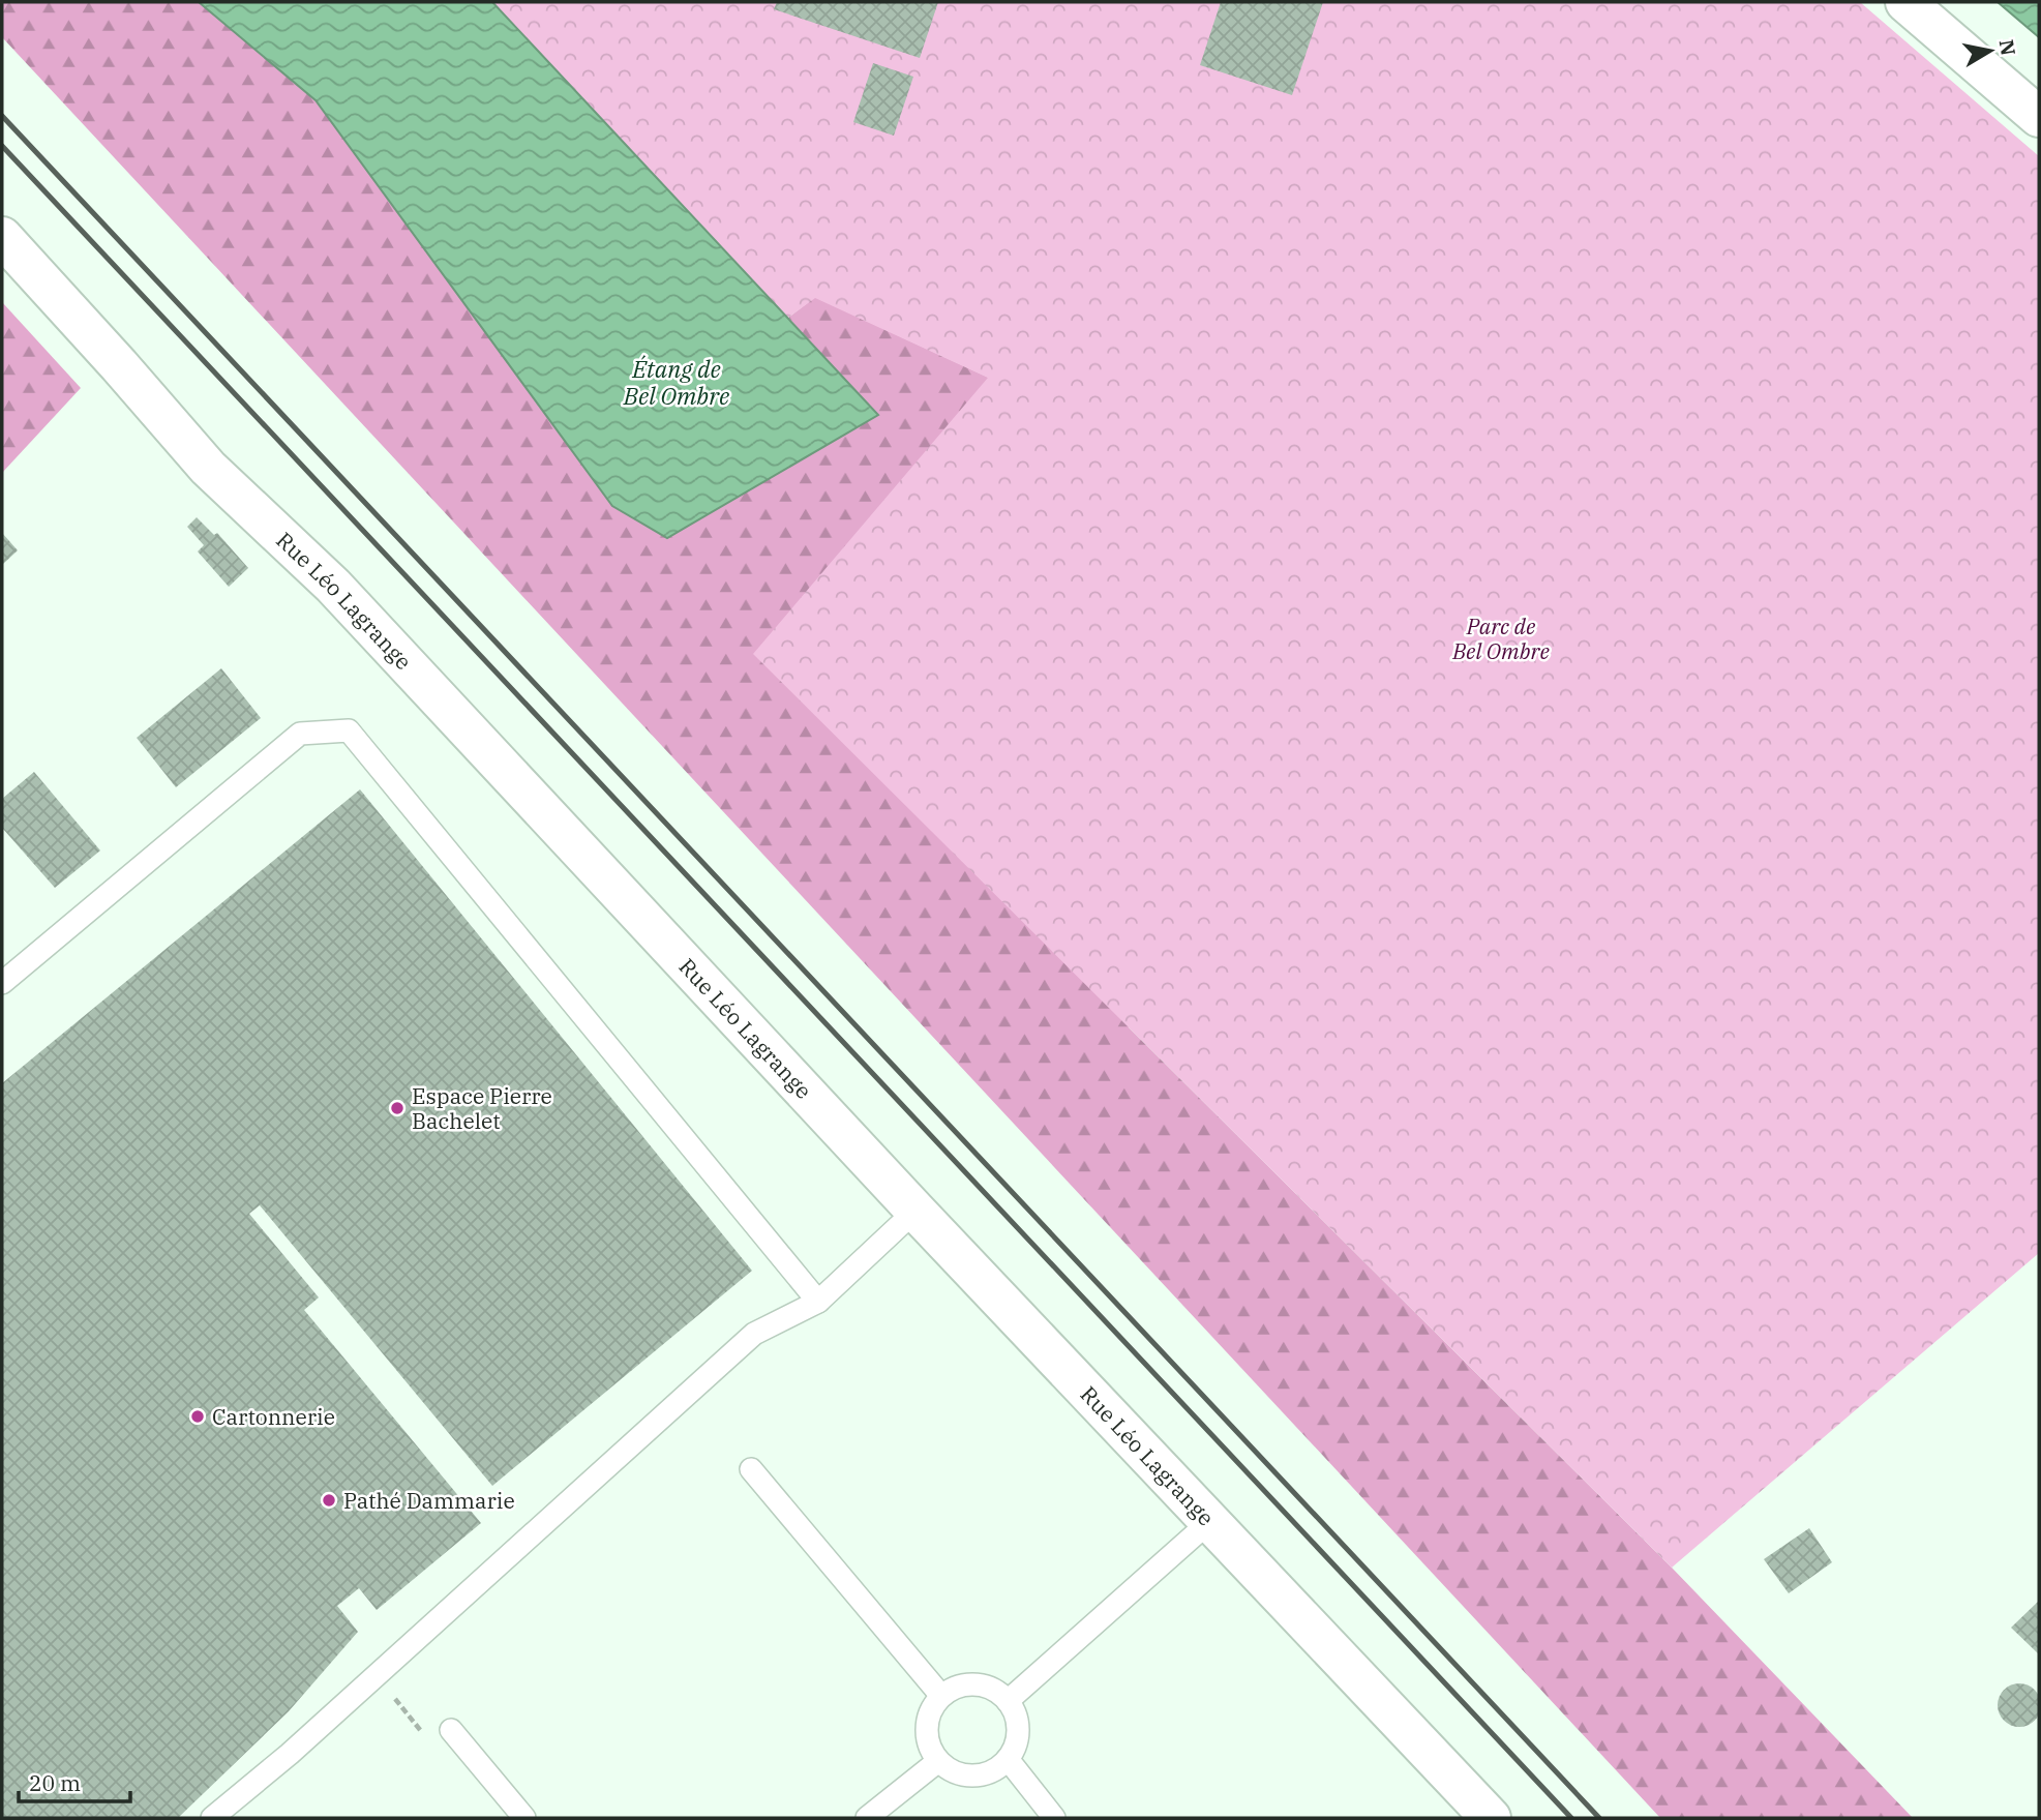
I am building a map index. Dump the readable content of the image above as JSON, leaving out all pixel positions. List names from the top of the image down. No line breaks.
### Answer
{"streets":{"street":["Rue Léo Lagrange"]},"water":["Étang de Bel Ombre"],"parks":["Parc de Bel Ombre"],"places":["Espace Pierre Bachelet","Cartonnerie","Pathé Dammarie"],"scale_bar":"20 m","north":"right"}
